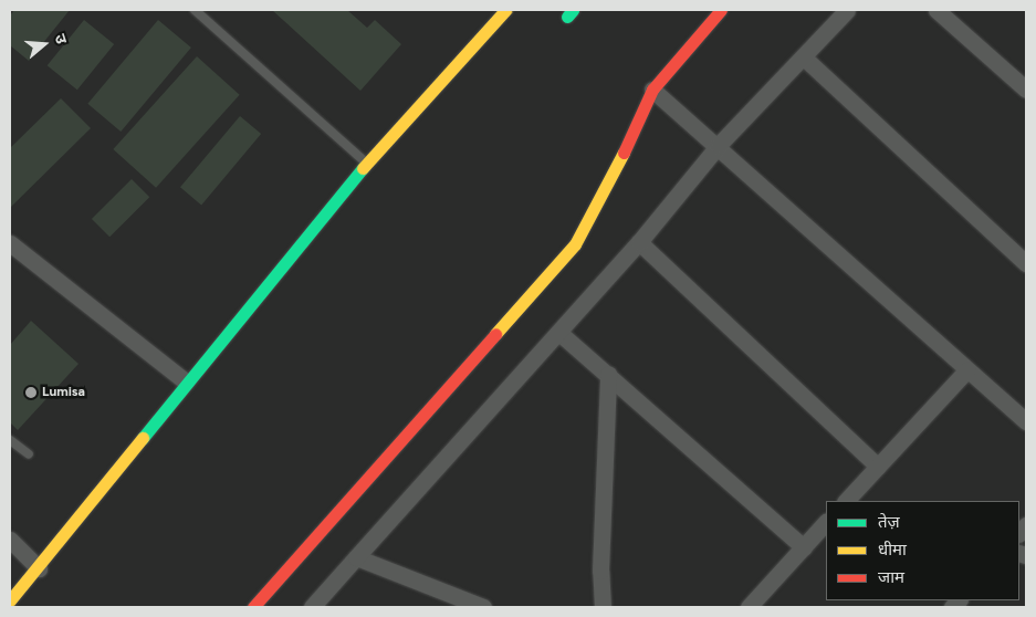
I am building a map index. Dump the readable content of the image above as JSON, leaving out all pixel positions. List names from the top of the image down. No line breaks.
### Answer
{"places":["Lumisa"],"legend":["तेज़","धीमा","जाम"],"north":"right"}
